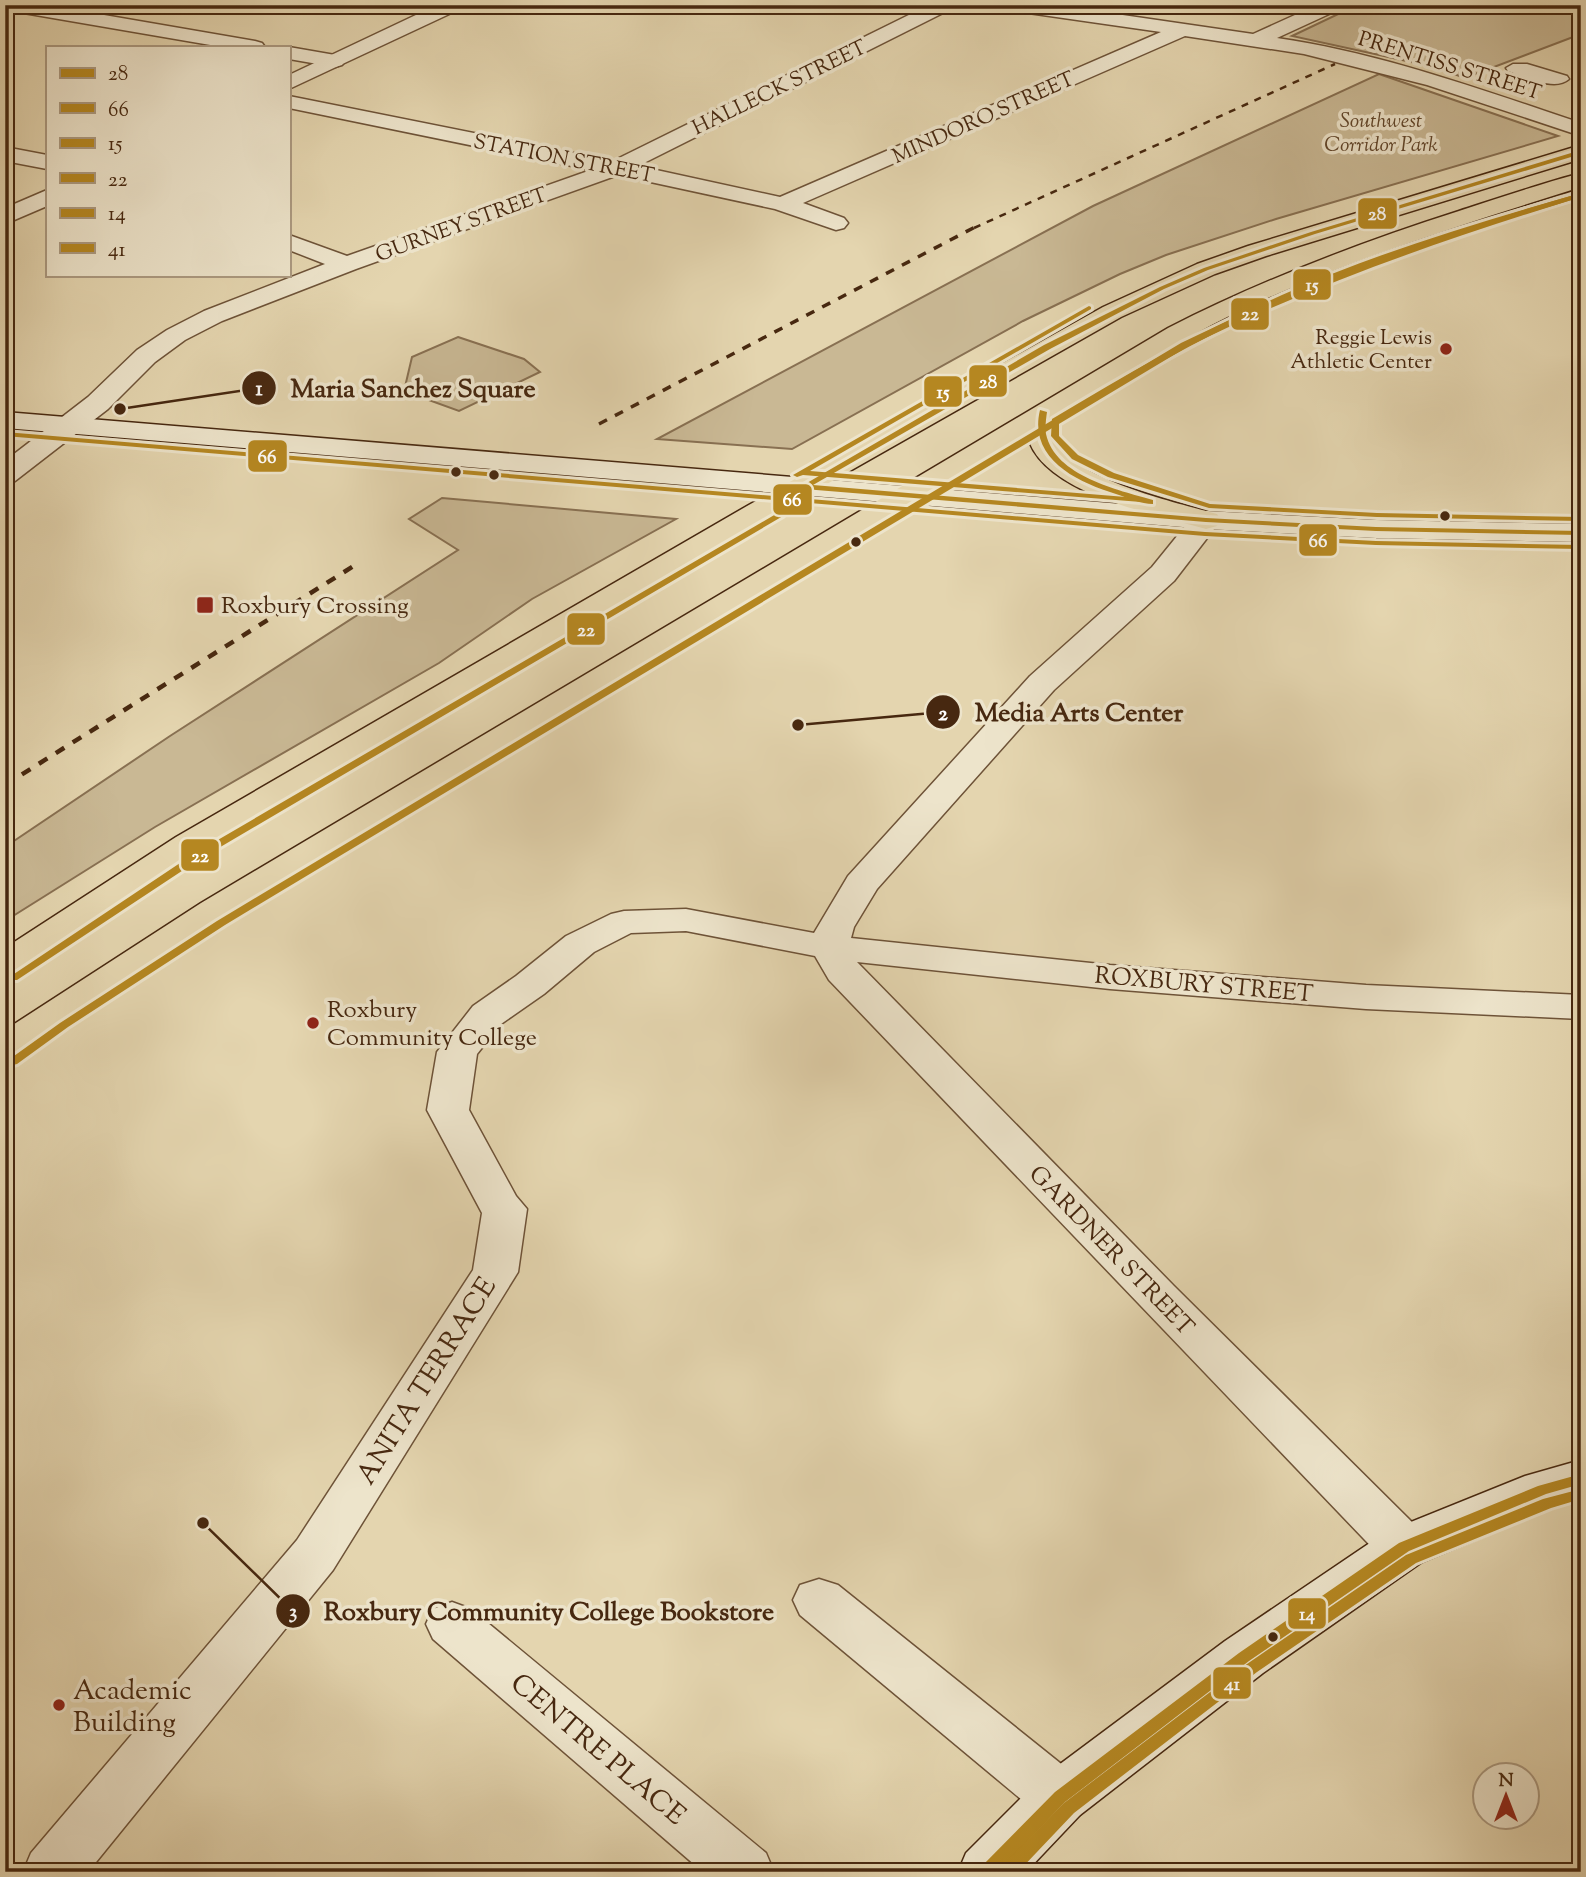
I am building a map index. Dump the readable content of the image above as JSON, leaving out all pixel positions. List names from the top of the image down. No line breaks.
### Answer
{"streets":{"street":["PRENTISS STREET","HALLECK STREET","MINDORO STREET","STATION STREET","GURNEY STREET","ROXBURY STREET","GARDNER STREET","ANITA TERRACE","CENTRE PLACE"]},"crossings":[["PRENTISS STREET","MINDORO STREET"],["HALLECK STREET","STATION STREET"],["HALLECK STREET","GURNEY STREET"],["MINDORO STREET","STATION STREET"],["STATION STREET","GURNEY STREET"],["ROXBURY STREET","GARDNER STREET"],["ROXBURY STREET","ANITA TERRACE"],["GARDNER STREET","ANITA TERRACE"]],"parks":["Southwest Corridor Park"],"places":{"other":["Reggie Lewis Athletic Center","Maria Sanchez Square","Media Arts Center","Roxbury Community College","Roxbury Community College Bookstore","Academic Building"],"transit":["Roxbury Crossing"]},"lines":["transit line 28","transit line 15","transit line 22","transit line 66","transit line 14","transit line 41"],"legend":["28","66","15","22","14","41"],"north":"top"}
